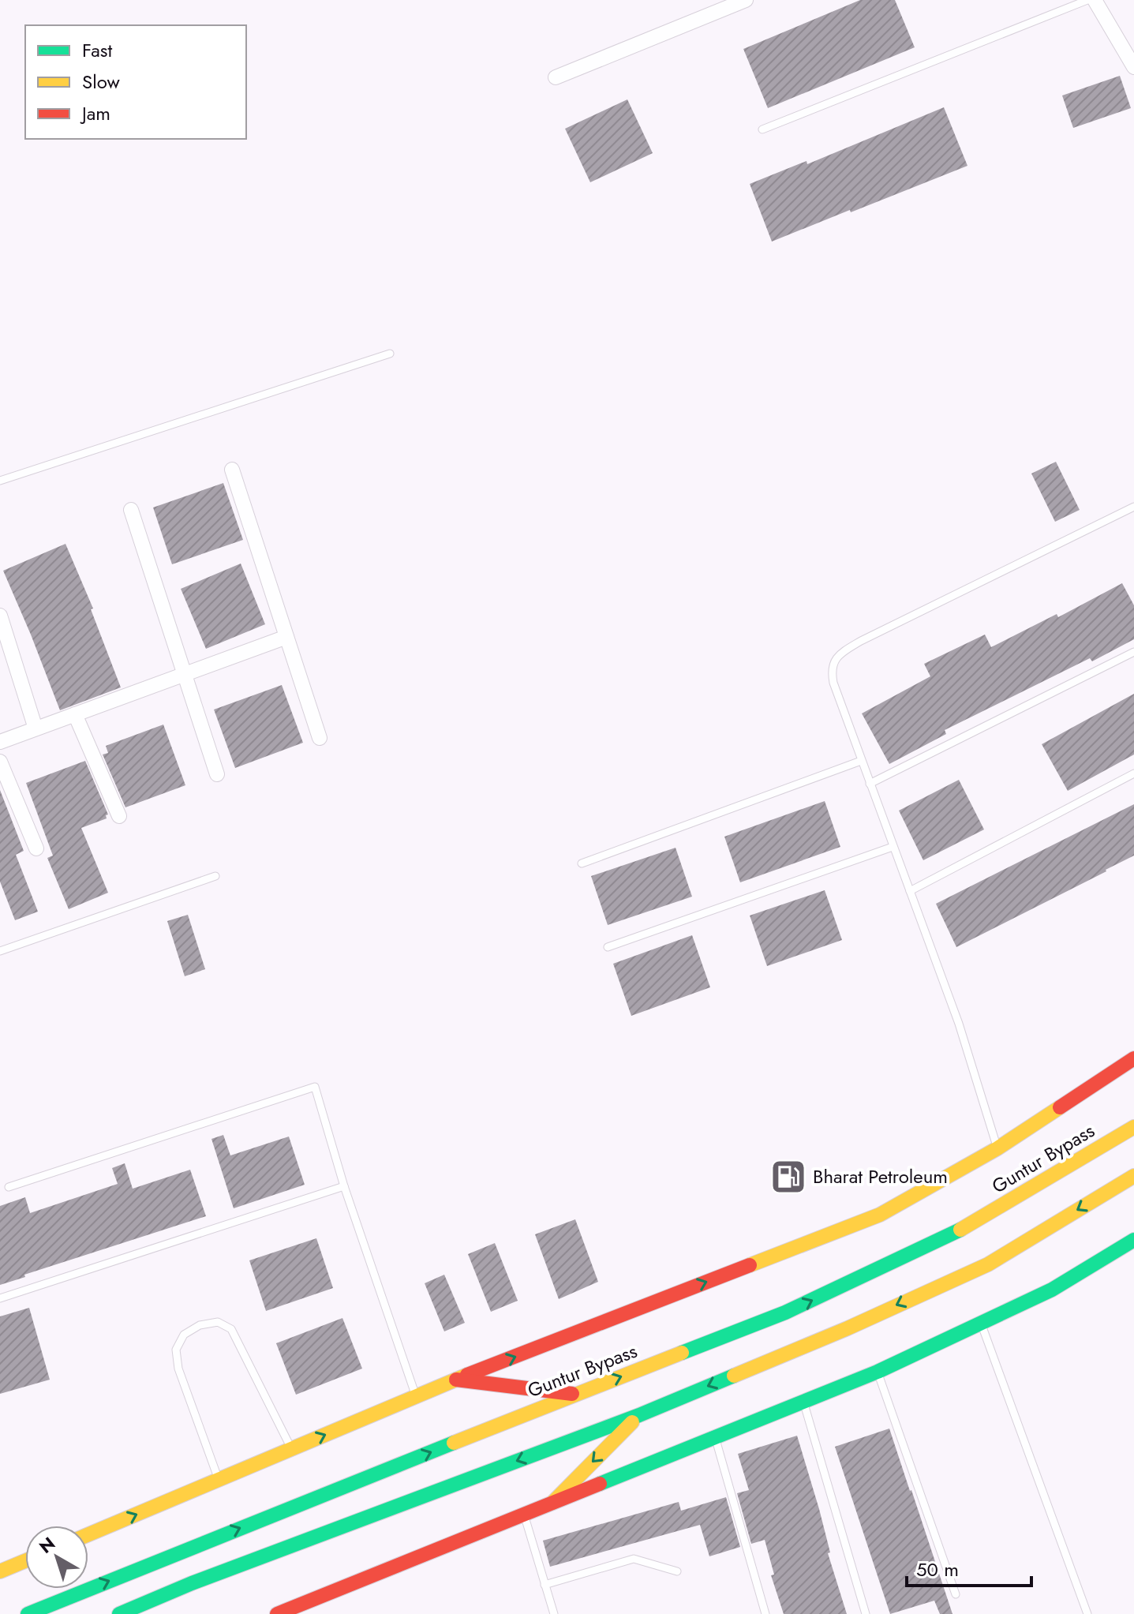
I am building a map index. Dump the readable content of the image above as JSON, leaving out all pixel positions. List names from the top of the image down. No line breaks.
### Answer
{"streets":{"main road":["Guntur Bypass"]},"places":{"fuel station":["Bharat Petroleum"]},"legend":["Fast","Slow","Jam"],"scale_bar":"50 m","north":"top left"}
